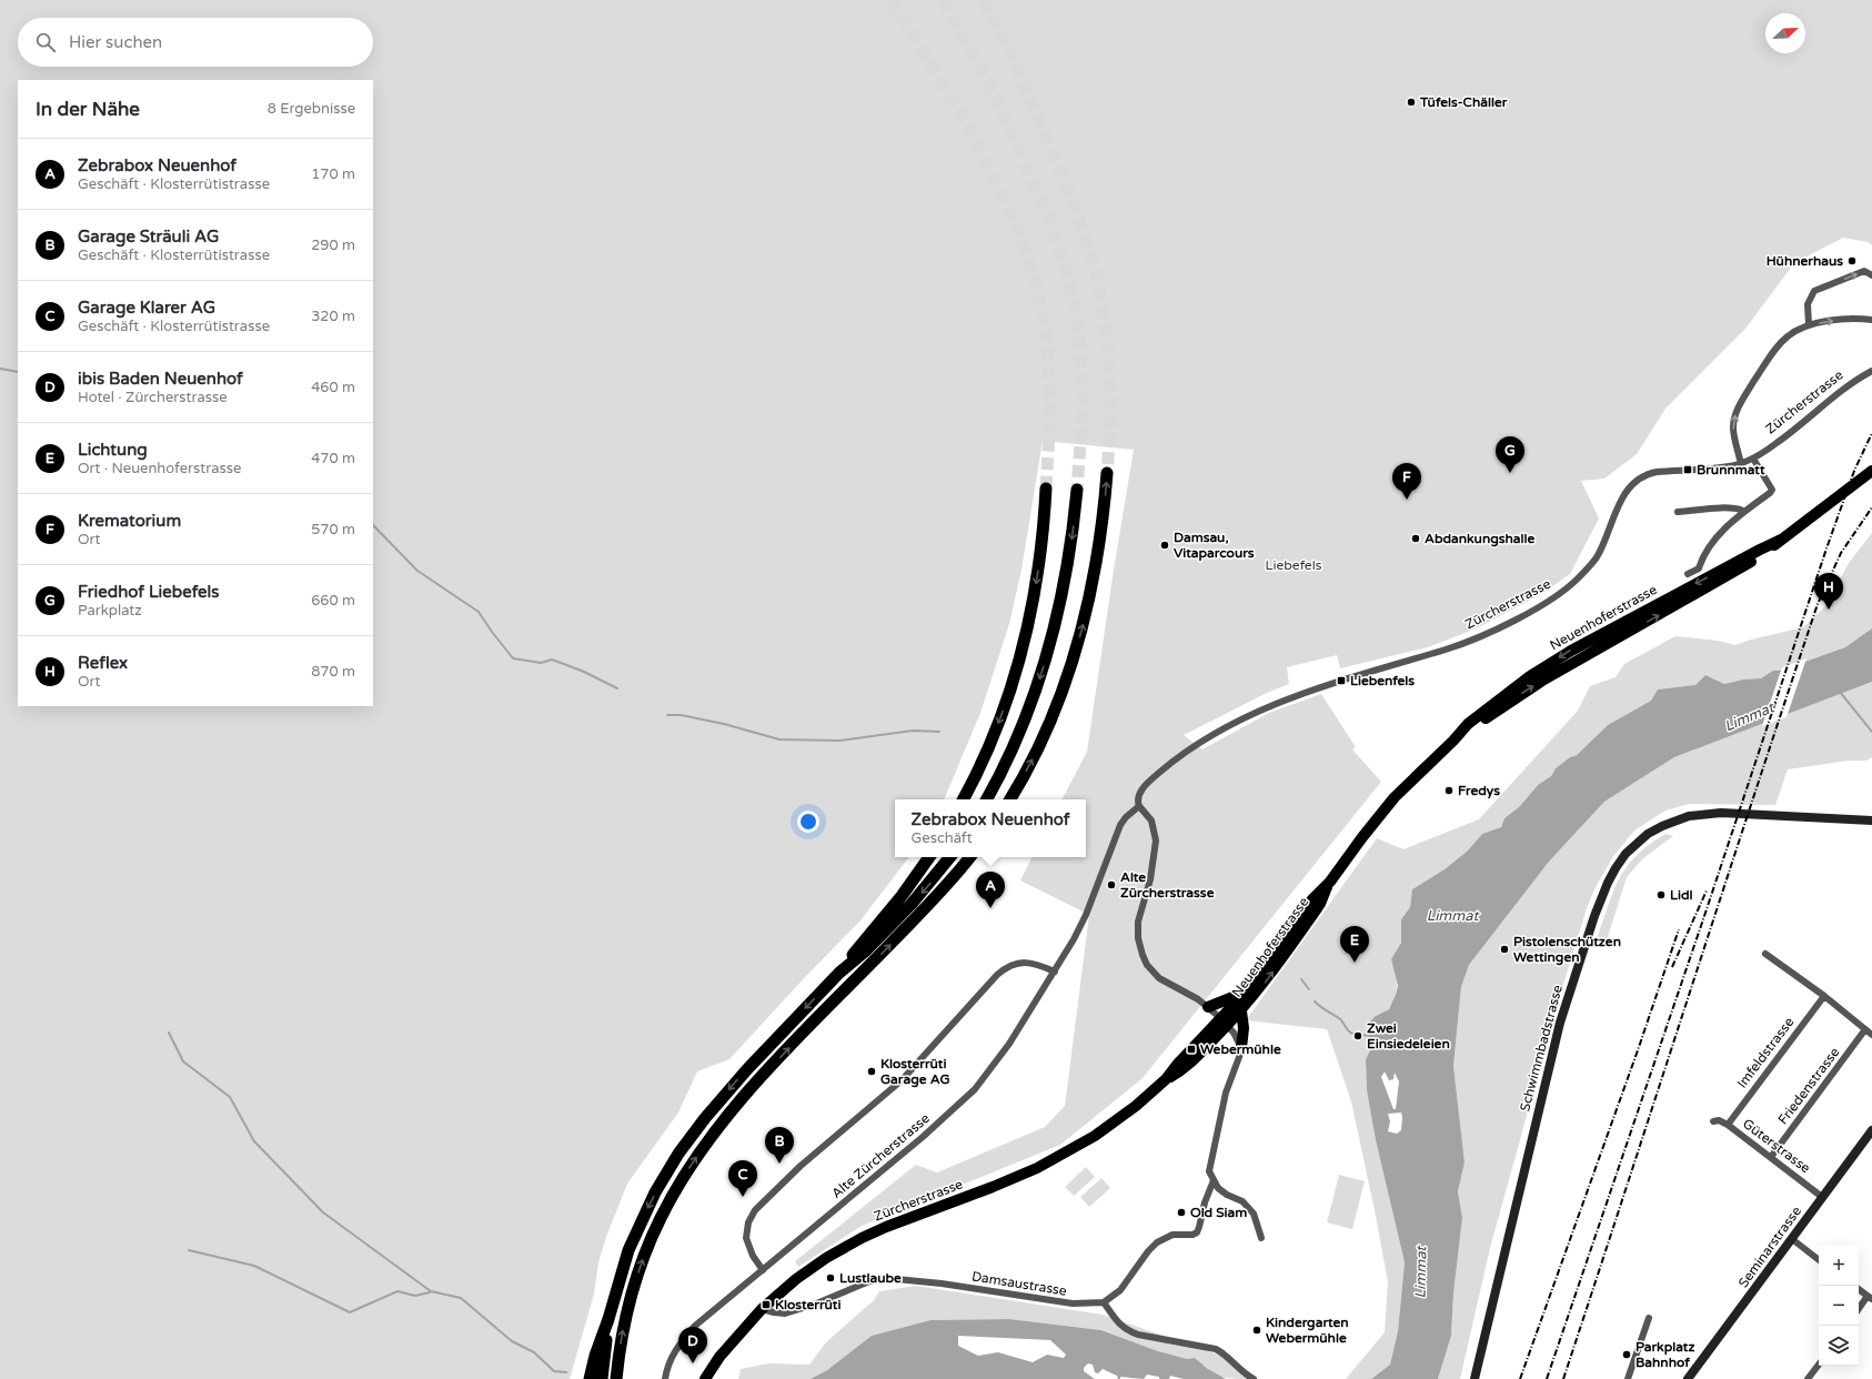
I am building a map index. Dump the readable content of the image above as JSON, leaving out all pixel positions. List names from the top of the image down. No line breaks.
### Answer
{"streets":{"main road":["Zürcherstrasse","Neuenhoferstrasse","Schwimmbadstrasse","Seminarstrasse"],"street":["Imfeldstrasse","Friedenstrasse","Güterstrasse","Alte Zürcherstrasse","Damsaustrasse"]},"crossings":[["Zürcherstrasse","Neuenhoferstrasse"],["Zürcherstrasse","Alte Zürcherstrasse"],["Zürcherstrasse","Damsaustrasse"],["Imfeldstrasse","Güterstrasse"],["Friedenstrasse","Güterstrasse"],["Güterstrasse","Seminarstrasse"]],"water":["Limmat"],"parks":["Liebefels"],"places":{"other":["Tüfels-Chäller","Hühnerhaus","Abdankungshalle","Damsau, Vitaparcours","Fredys","Alte Zürcherstrasse","Lidl","Pistolenschützen Wettingen","Zwei Einsiedeleien","Klosterrüti Garage AG","Old Siam","Lustlaube","Kindergarten Webermühle","Parkplatz Bahnhof"],"transit":["Brunnmatt","Liebenfels","Webermühle","Klosterrüti"]},"north":"top right","page":{"search":"Hier suchen","heading":["In der Nähe","8 Ergebnisse"],"list":[{"mark":"A","name":"Zebrabox Neuenhof","note":"Geschäft · Klosterrütistrasse","value":"170 m"},{"mark":"B","name":"Garage Sträuli AG","note":"Geschäft · Klosterrütistrasse","value":"290 m"},{"mark":"C","name":"Garage Klarer AG","note":"Geschäft · Klosterrütistrasse","value":"320 m"},{"mark":"D","name":"ibis Baden Neuenhof","note":"Hotel · Zürcherstrasse","value":"460 m"},{"mark":"E","name":"Lichtung","note":"Ort · Neuenhoferstrasse","value":"470 m"},{"mark":"F","name":"Krematorium","note":"Ort","value":"570 m"},{"mark":"G","name":"Friedhof Liebefels","note":"Parkplatz","value":"660 m"},{"mark":"H","name":"Reflex","note":"Ort","value":"870 m"}],"pins":["G","F","H","A","E","B","C","D"],"popup":["Zebrabox Neuenhof","Geschäft"],"map_buttons":["+","−"]}}
